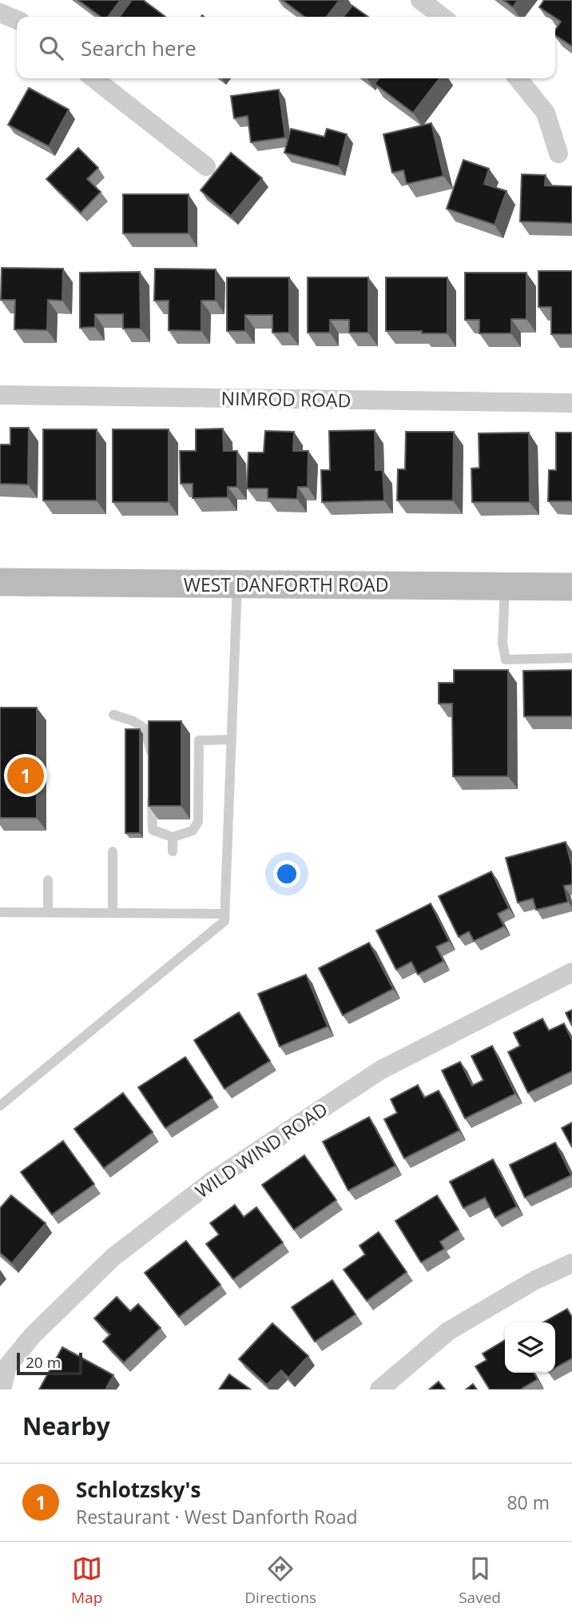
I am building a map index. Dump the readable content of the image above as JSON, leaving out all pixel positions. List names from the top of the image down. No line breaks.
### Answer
{"streets":{"main road":["WEST DANFORTH ROAD"],"street":["NIMROD ROAD","WILD WIND ROAD"]},"scale_bar":"20 m","page":{"search":"Search here","pins":"1","scale":"20 m","heading":"Nearby","list":[{"mark":"1","name":"Schlotzsky's","note":"Restaurant · West Danforth Road","value":"80 m"}],"nav":["Map","Directions","Saved"]}}
